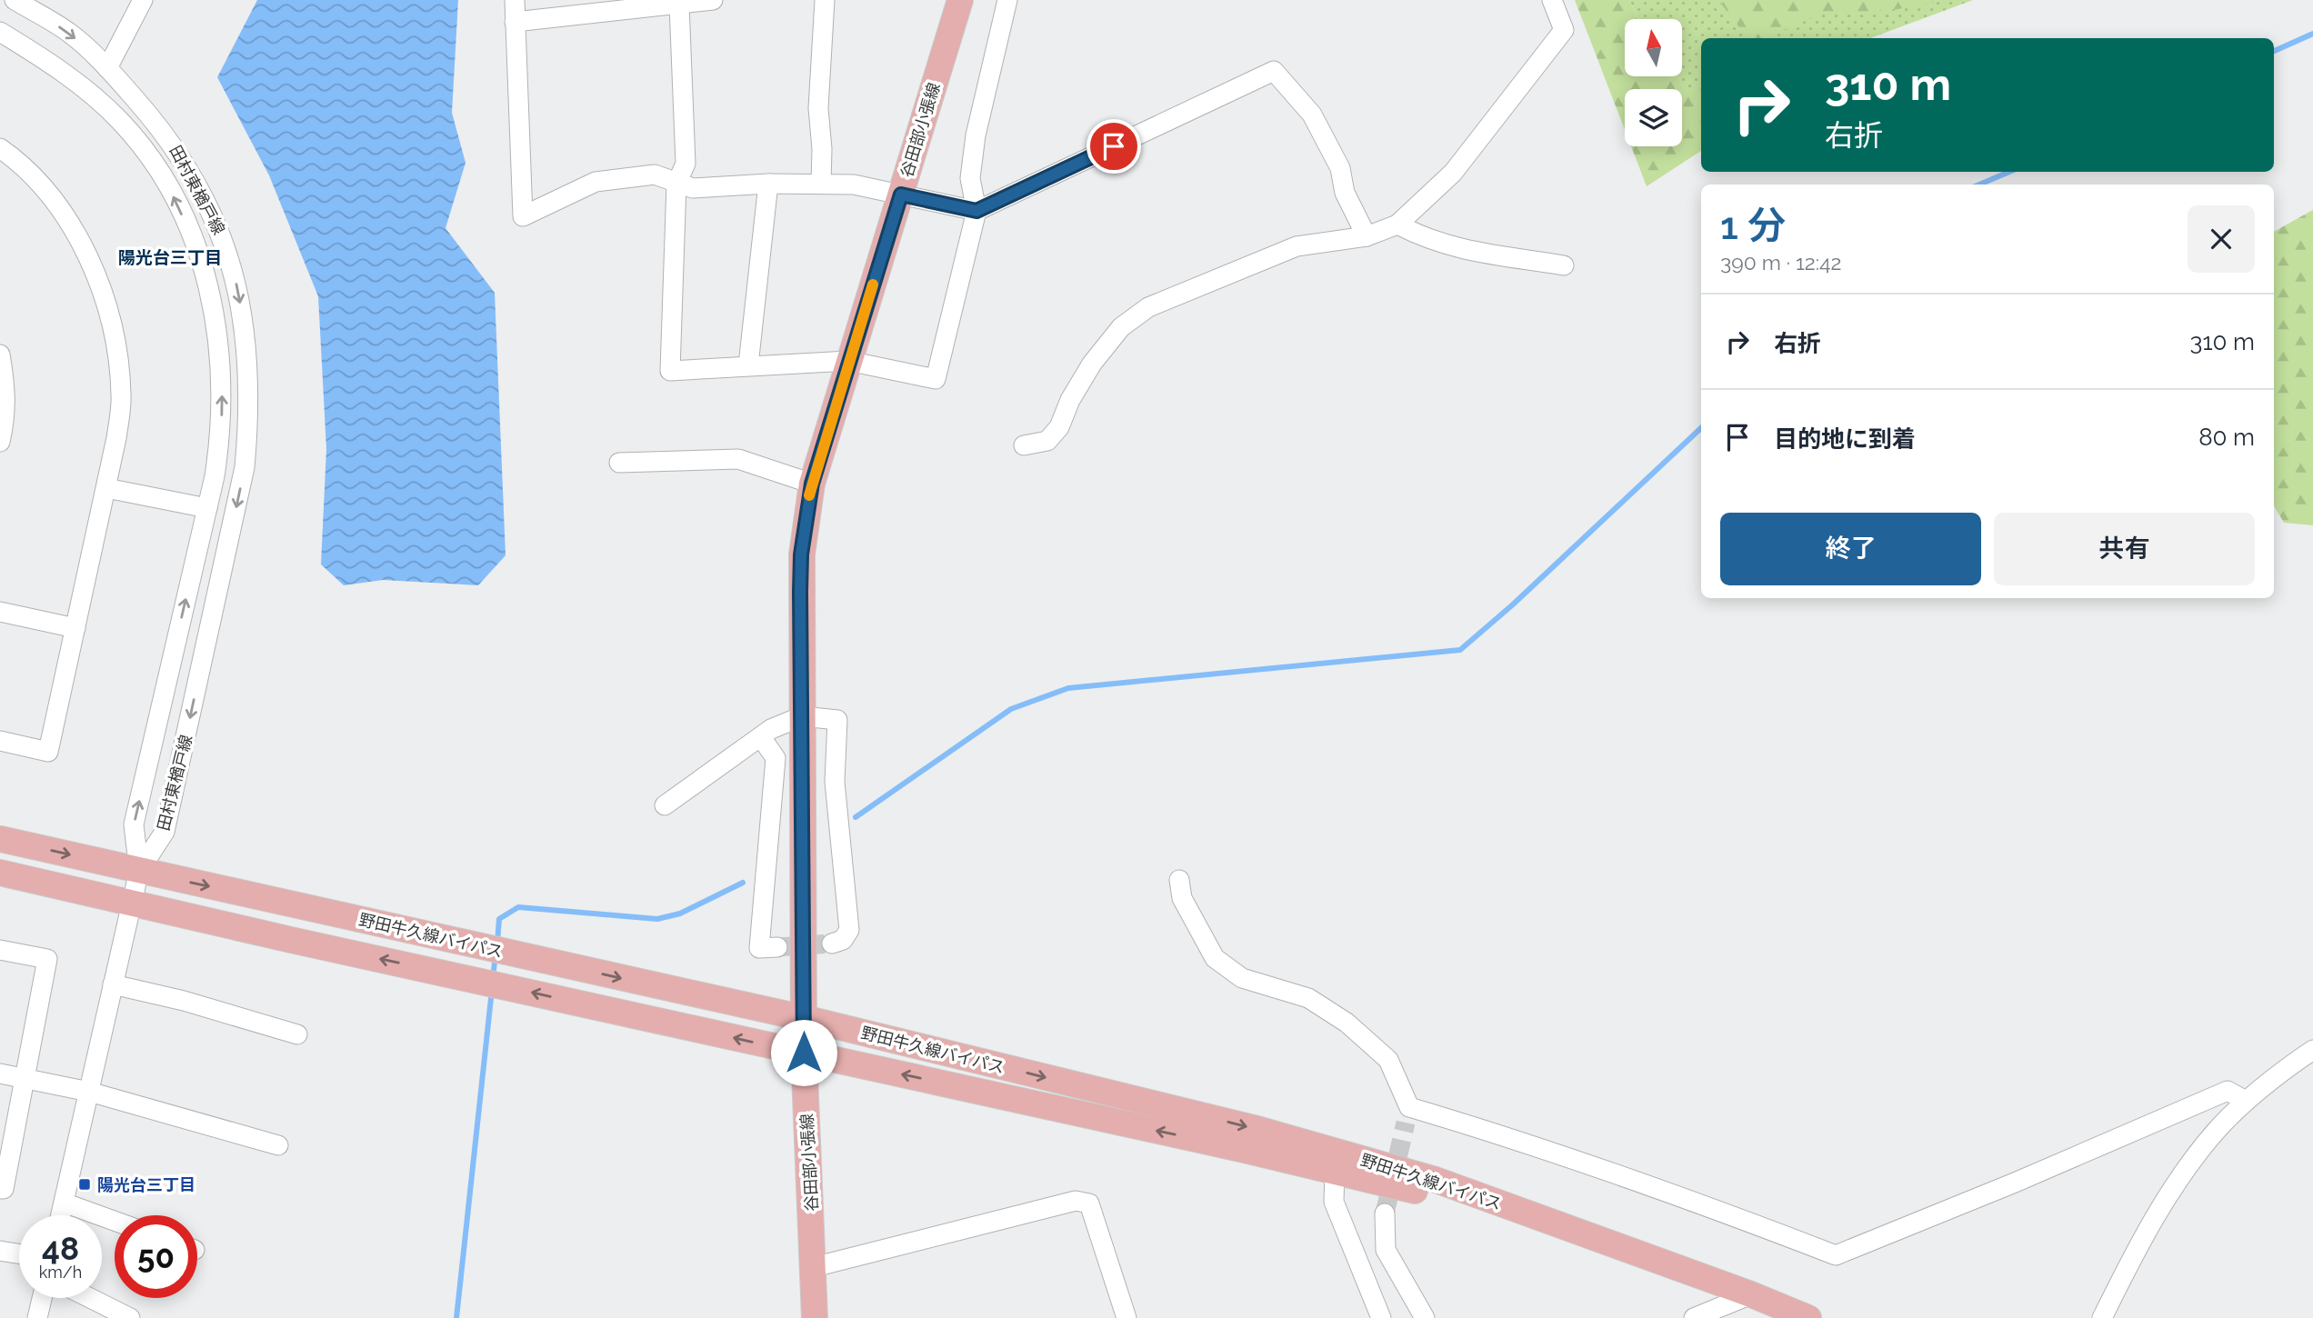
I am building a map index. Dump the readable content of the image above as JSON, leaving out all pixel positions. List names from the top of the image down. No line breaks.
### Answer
{"streets":{"main road":["谷田部小張線","野田牛久線バイパス"],"street":["田村東楢戸線"]},"crossings":[["谷田部小張線","野田牛久線バイパス"],["田村東楢戸線","野田牛久線バイパス"]],"districts":["陽光台三丁目"],"places":{"transit":["陽光台三丁目"]},"north":"top","page":{"turn":["310 m","右折"],"heading":["1 分","390 m · 12:42"],"list":[{"name":"右折","value":"310 m"},{"name":"目的地に到着","value":"80 m"}],"buttons":["終了","共有"],"speed":"48 km/h","limit":"50"}}
